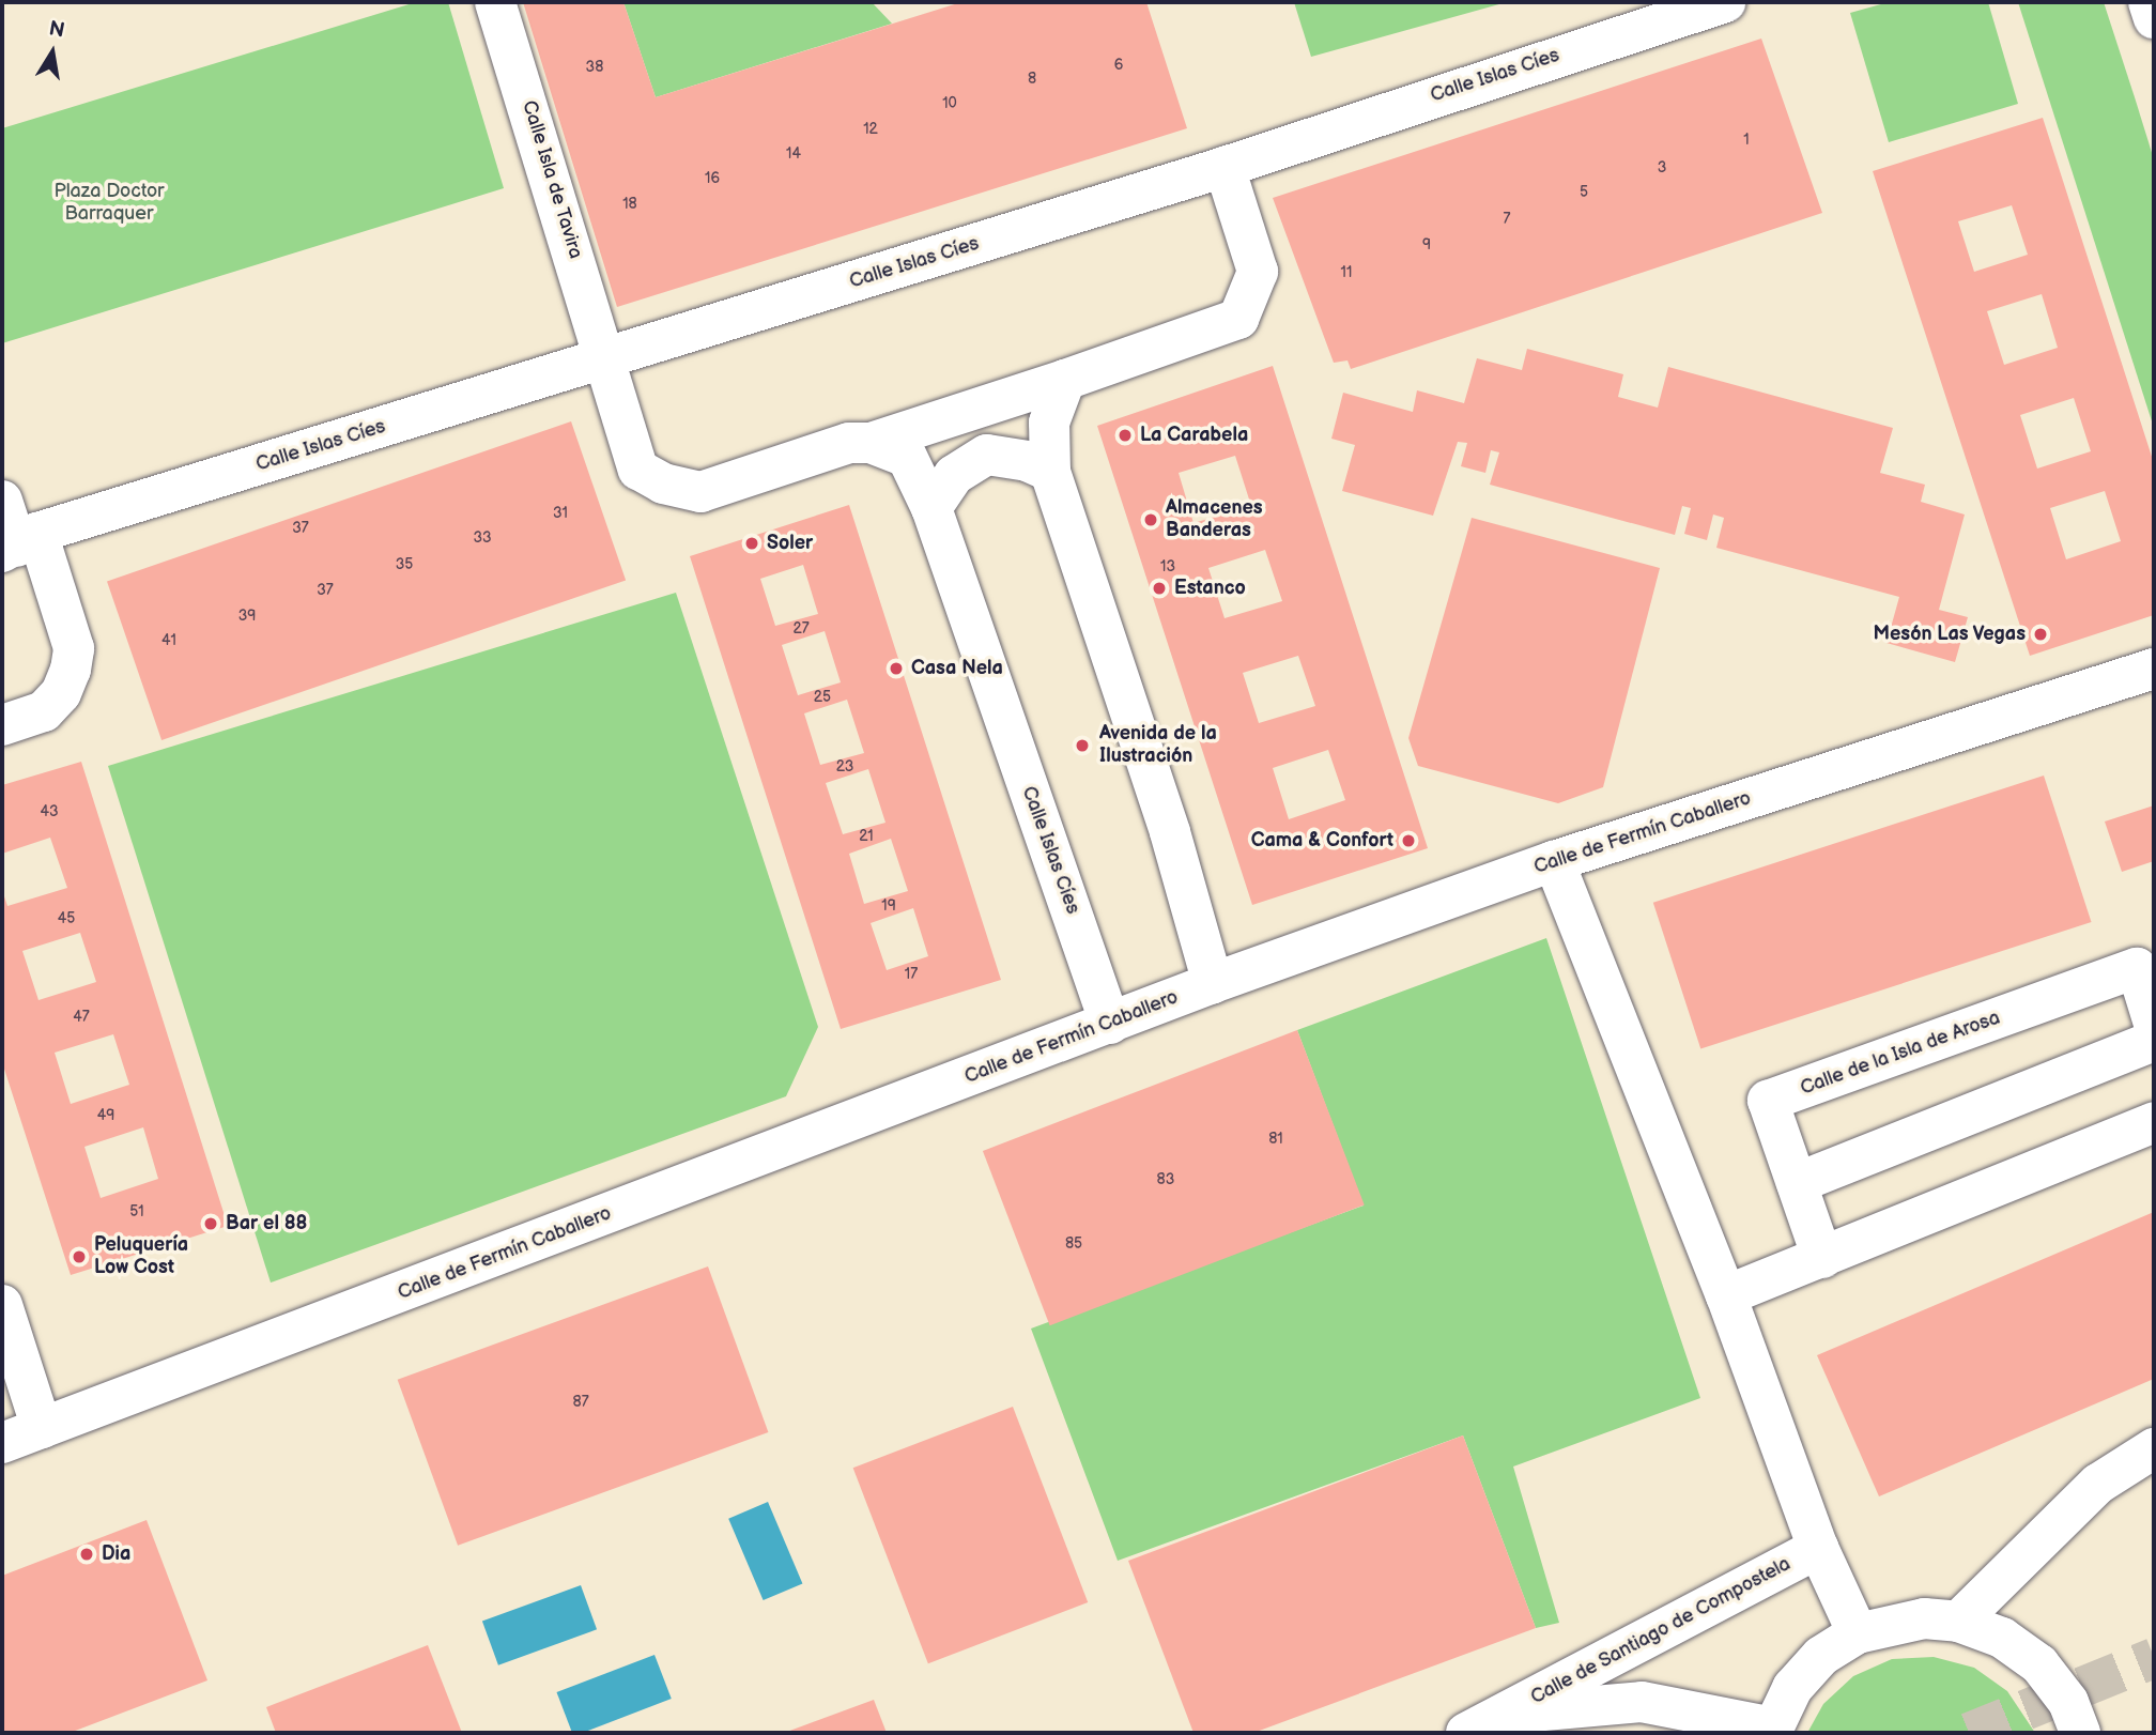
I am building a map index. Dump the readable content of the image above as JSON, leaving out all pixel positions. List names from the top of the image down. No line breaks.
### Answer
{"streets":{"street":["Calle Islas Cíes","Calle Isla de Tavira","Calle de Fermín Caballero","Calle de la Isla de Arosa","Calle de Santiago de Compostela"]},"crossings":[["Calle Islas Cíes","Calle Isla de Tavira"],["Calle Islas Cíes","Calle de Fermín Caballero"]],"parks":["Plaza Doctor Barraquer"],"places":["La Carabela","Almacenes Banderas","Soler","Estanco","Mesón Las Vegas","Casa Nela","Avenida de la Ilustración","Cama & Confort","Bar el 88","Peluquería Low Cost","Dia"],"house_numbers":["6","38","8","10","12","1","14","3","16","5","18","7","9","11","31","37","33","35","13","37","39","27","41","25","23","43","21","19","45","17","47","49","81","83","51","85","87"],"north":"top"}
